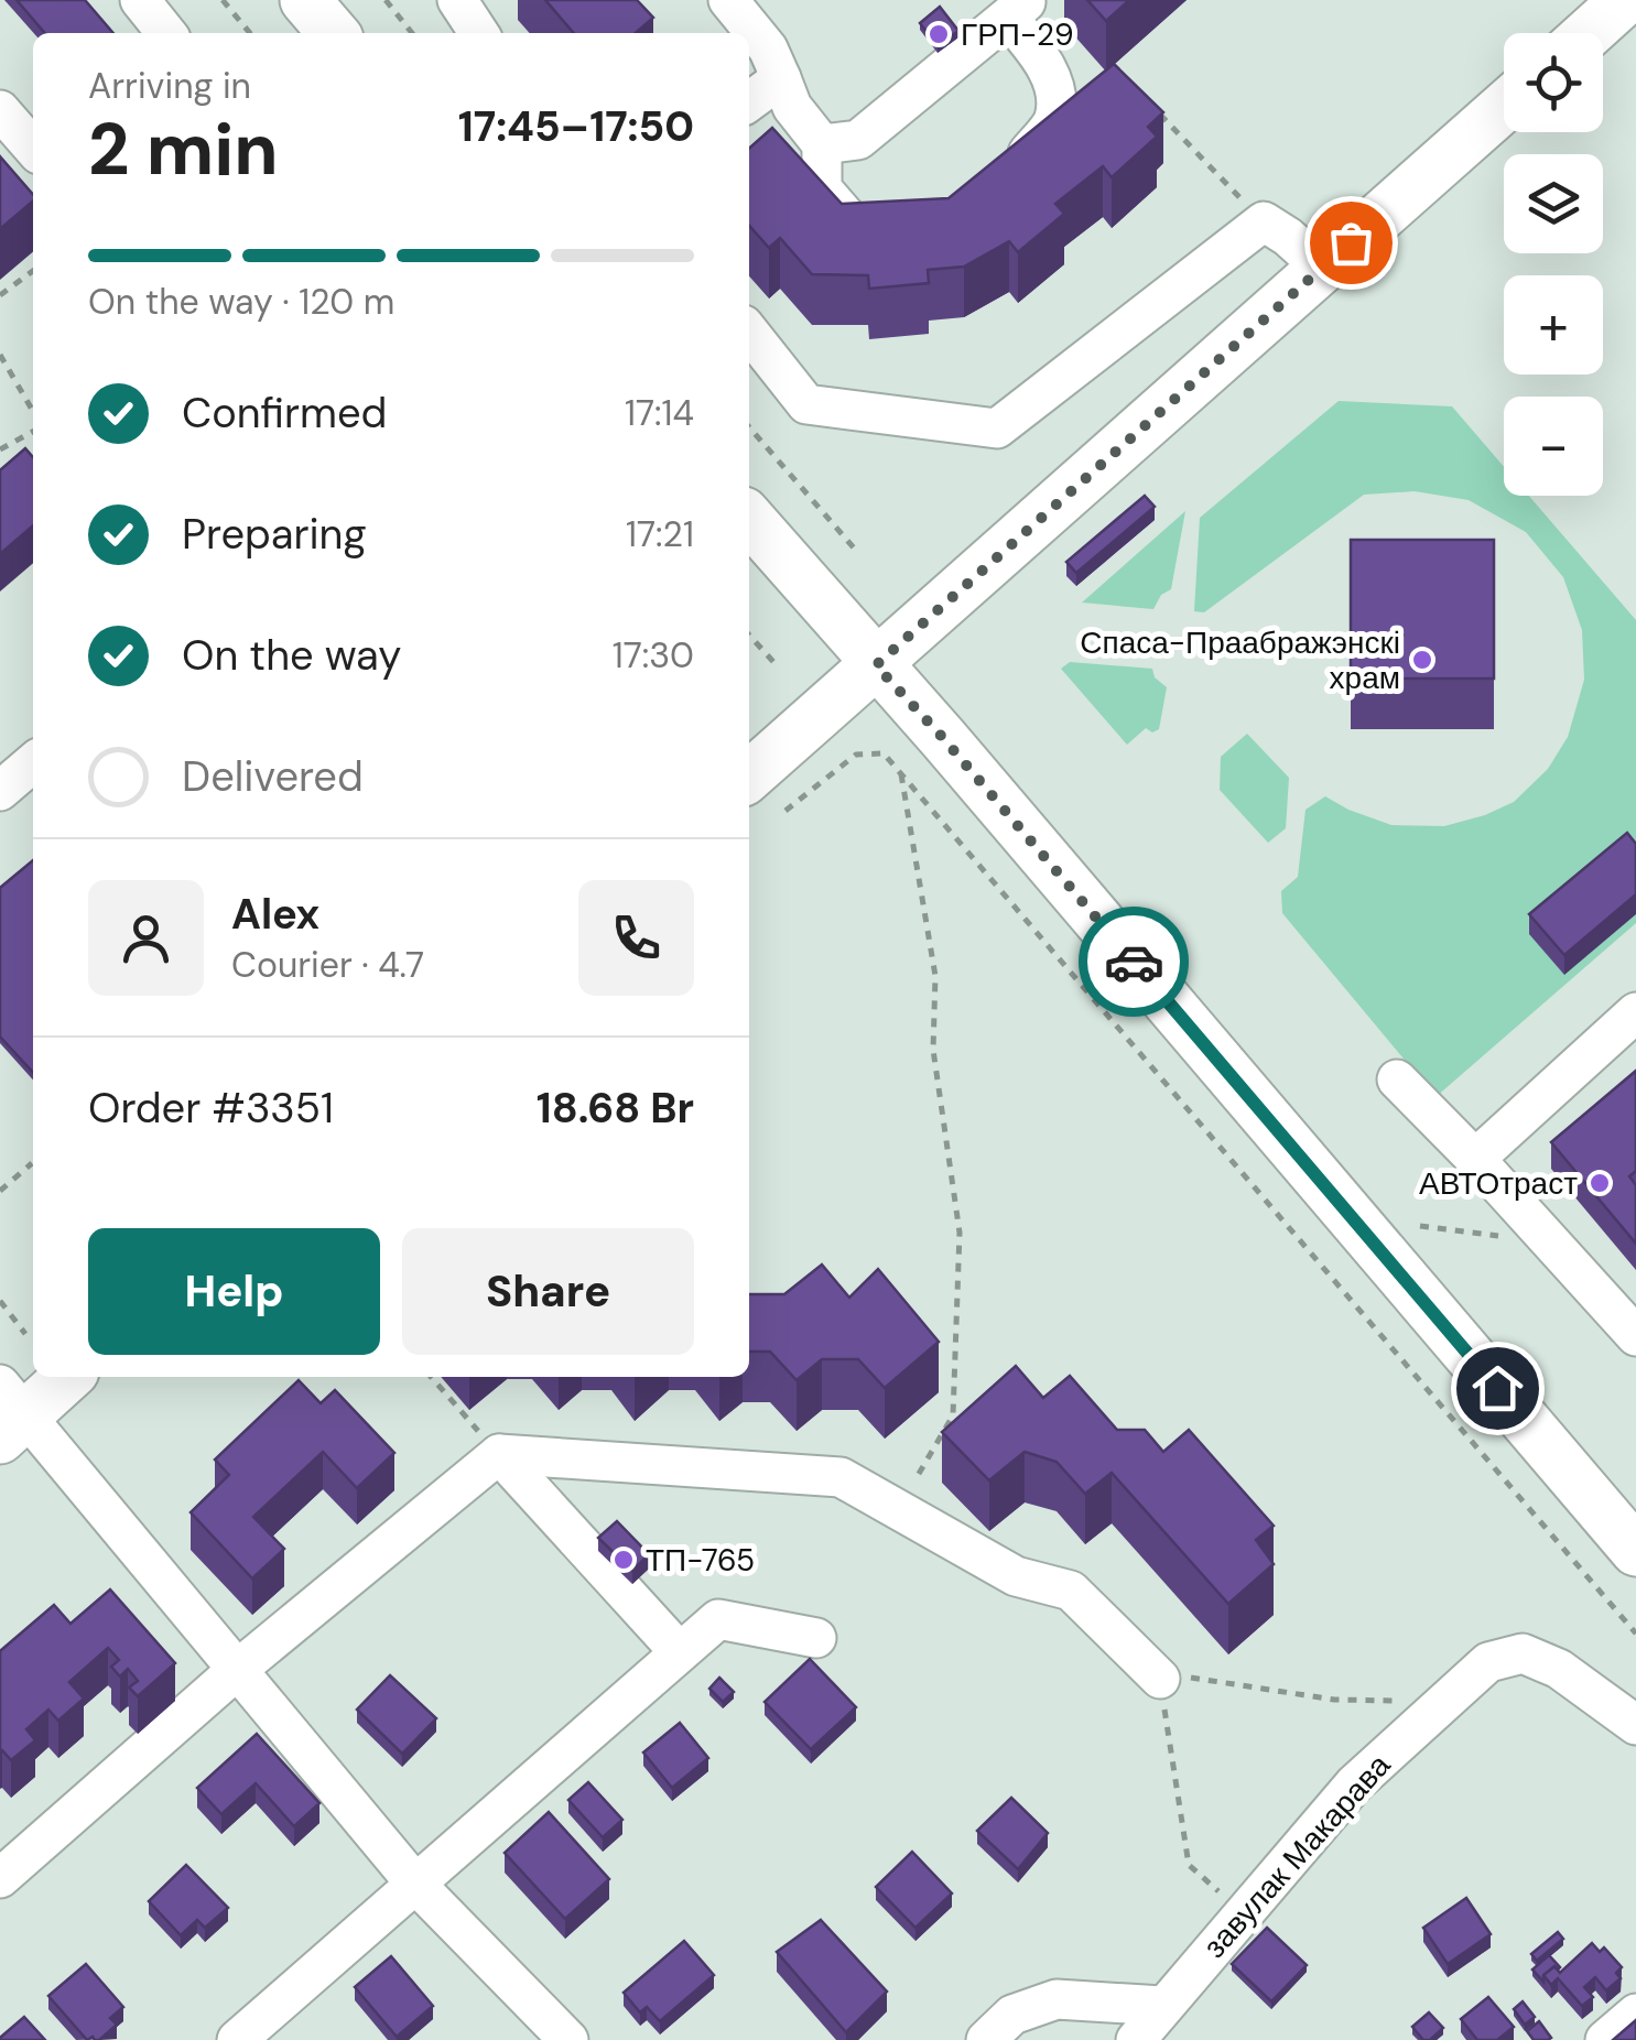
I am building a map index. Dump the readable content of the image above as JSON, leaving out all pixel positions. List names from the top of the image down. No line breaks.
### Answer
{"streets":{"street":["завулак Макарава"]},"places":["ГРП-29","Спаса-Праабражэнскі храм","АВТОтраст","ТП-765"],"page":{"map_buttons":["+","−"],"heading":["2 min","Arriving in","17:45–17:50"],"panel":["Alex","Courier · 4.7","Order #3351","18.68 Br"],"bar":"On the way · 120 m","list":[["Confirmed","17:14"],["Preparing","17:21"],["On the way","17:30"],"Delivered"],"buttons":["Help","Share"]}}
